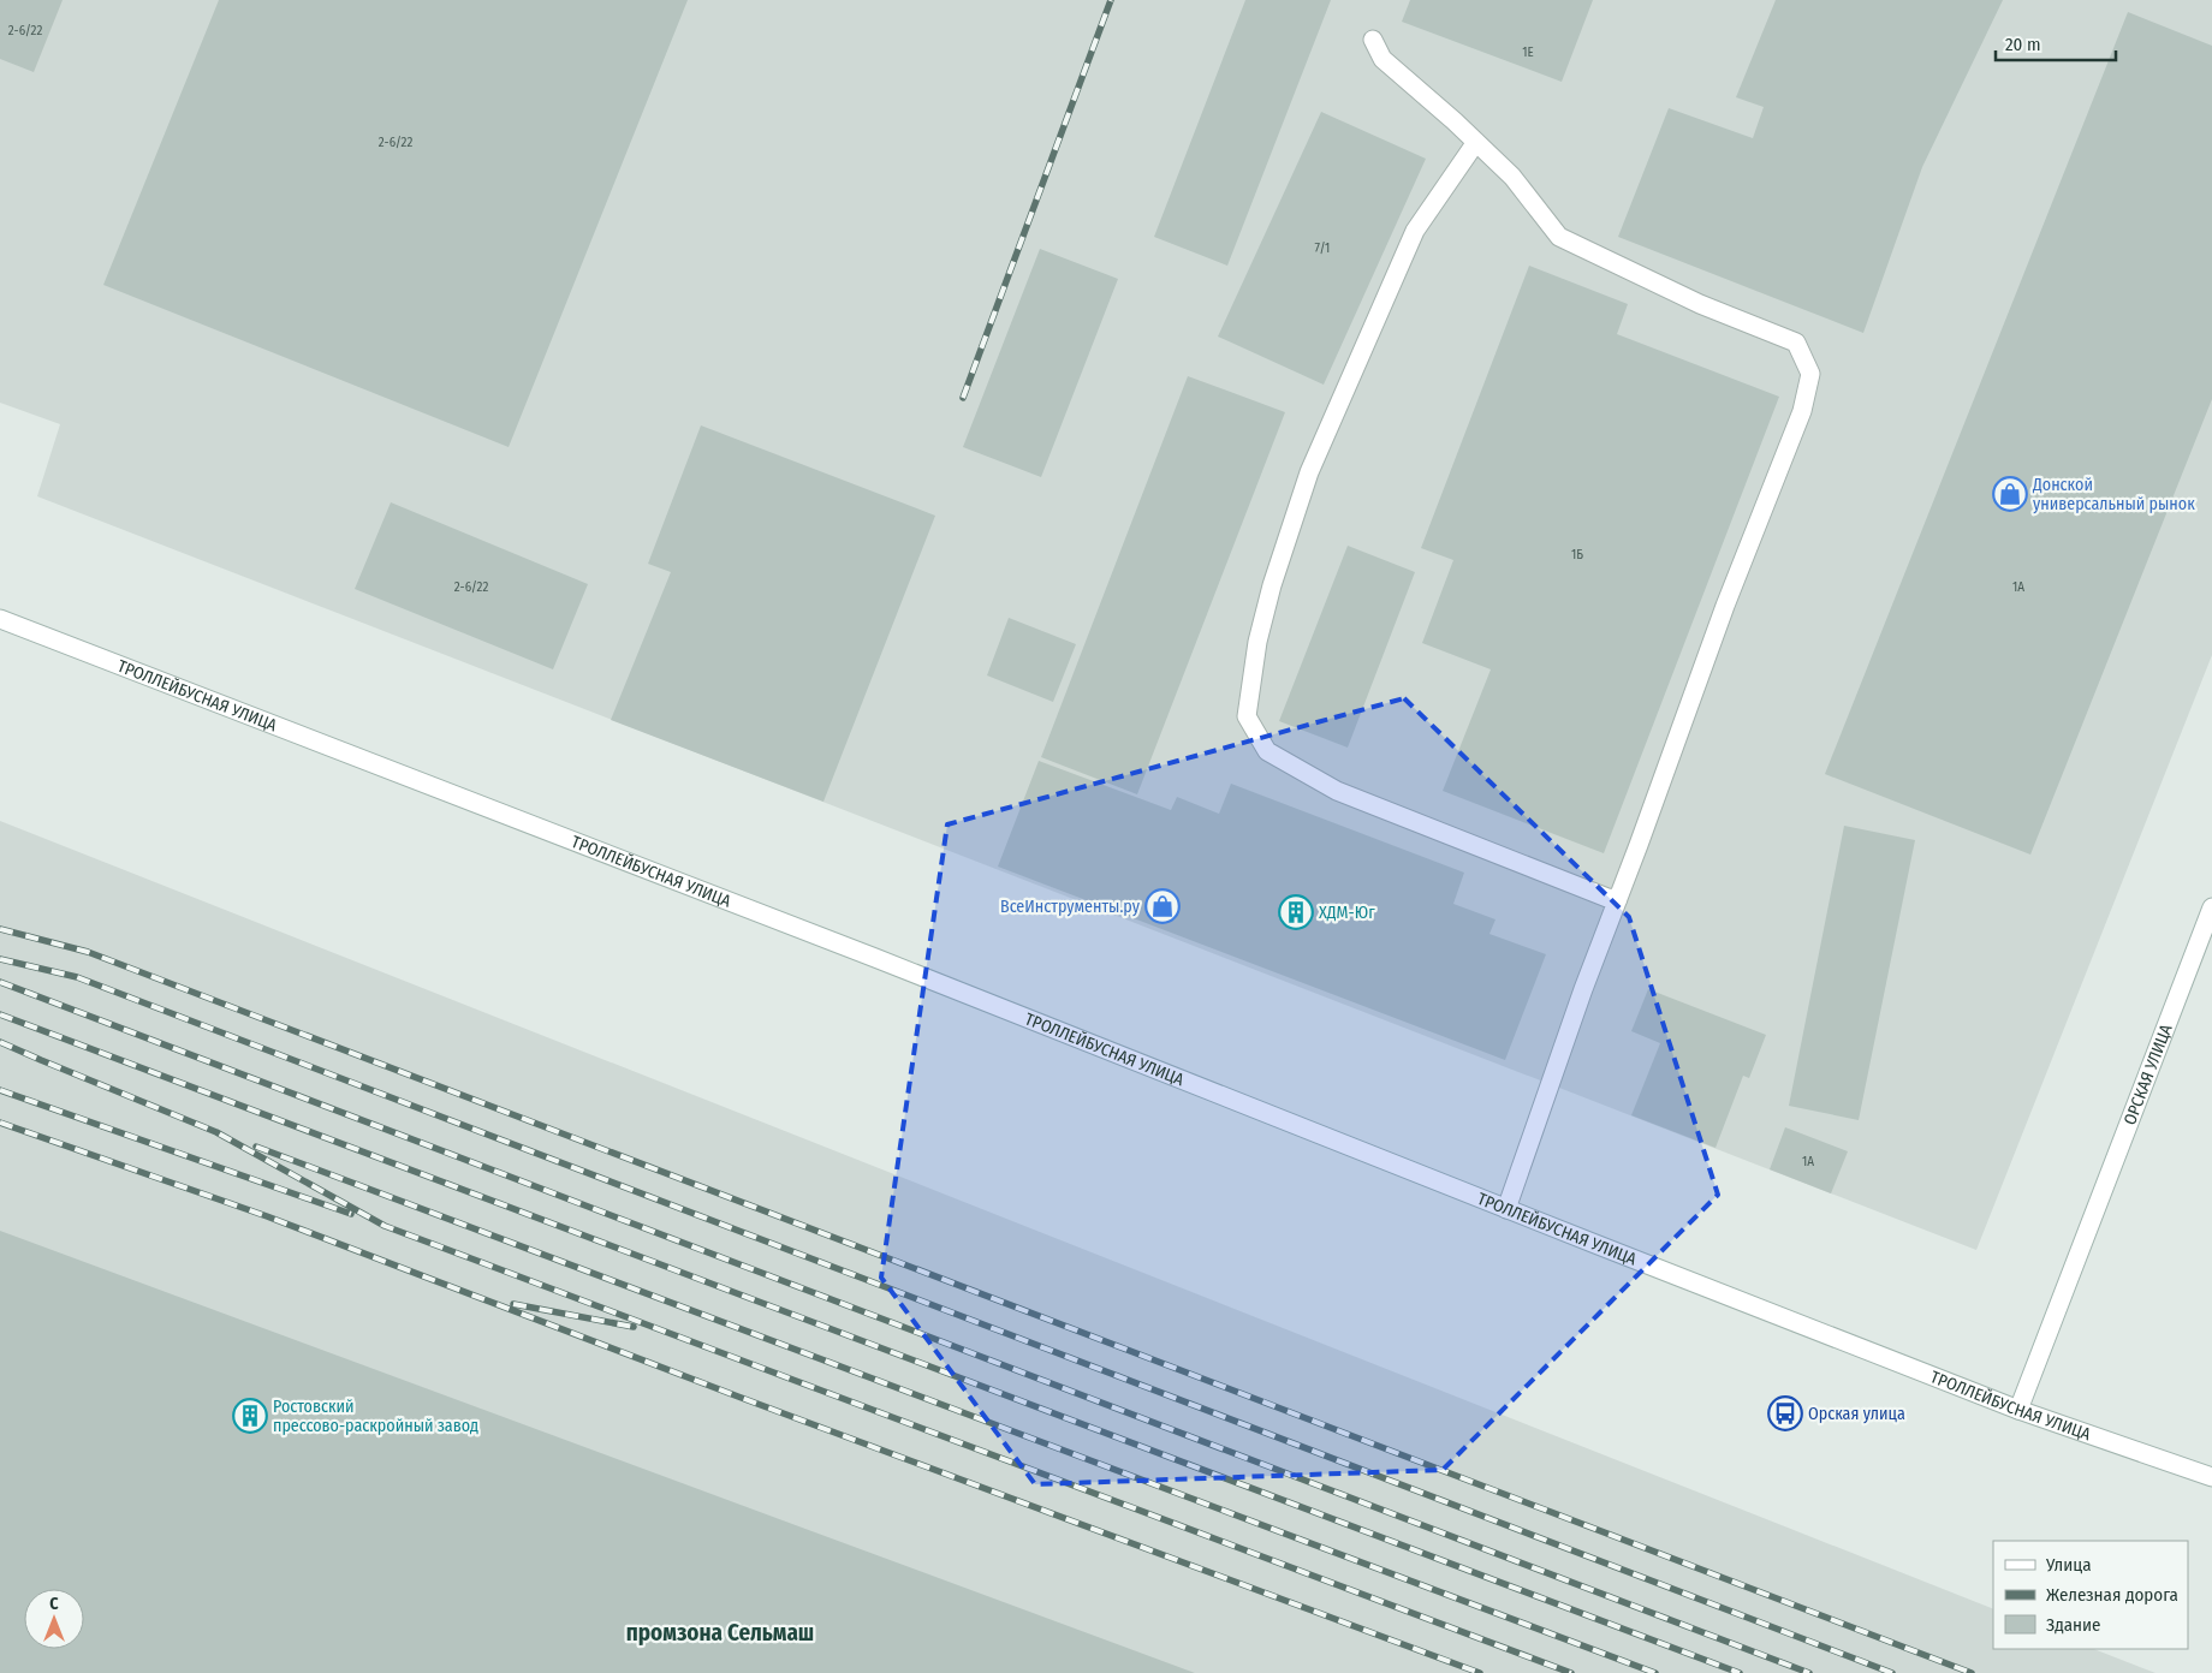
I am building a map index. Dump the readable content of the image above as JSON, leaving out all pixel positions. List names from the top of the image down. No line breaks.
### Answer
{"streets":{"main road":["ТРОЛЛЕЙБУСНАЯ УЛИЦА","ОРСКАЯ УЛИЦА"]},"crossings":[["ТРОЛЛЕЙБУСНАЯ УЛИЦА","ОРСКАЯ УЛИЦА"]],"districts":["промзона Сельмаш"],"places":{"shop":["Донской универсальный рынок","ВсеИнструменты.ру"],"building":["ХДМ-Юг","Ростовский прессово-раскройный завод"],"bus stop":["Орская улица"]},"house_numbers":["2-6/22","1Е","2-6/22","7/1","1Б","2-6/22","1А","1А"],"legend":["Улица","Железная дорога","Здание"],"scale_bar":"20 m","north":"top"}
